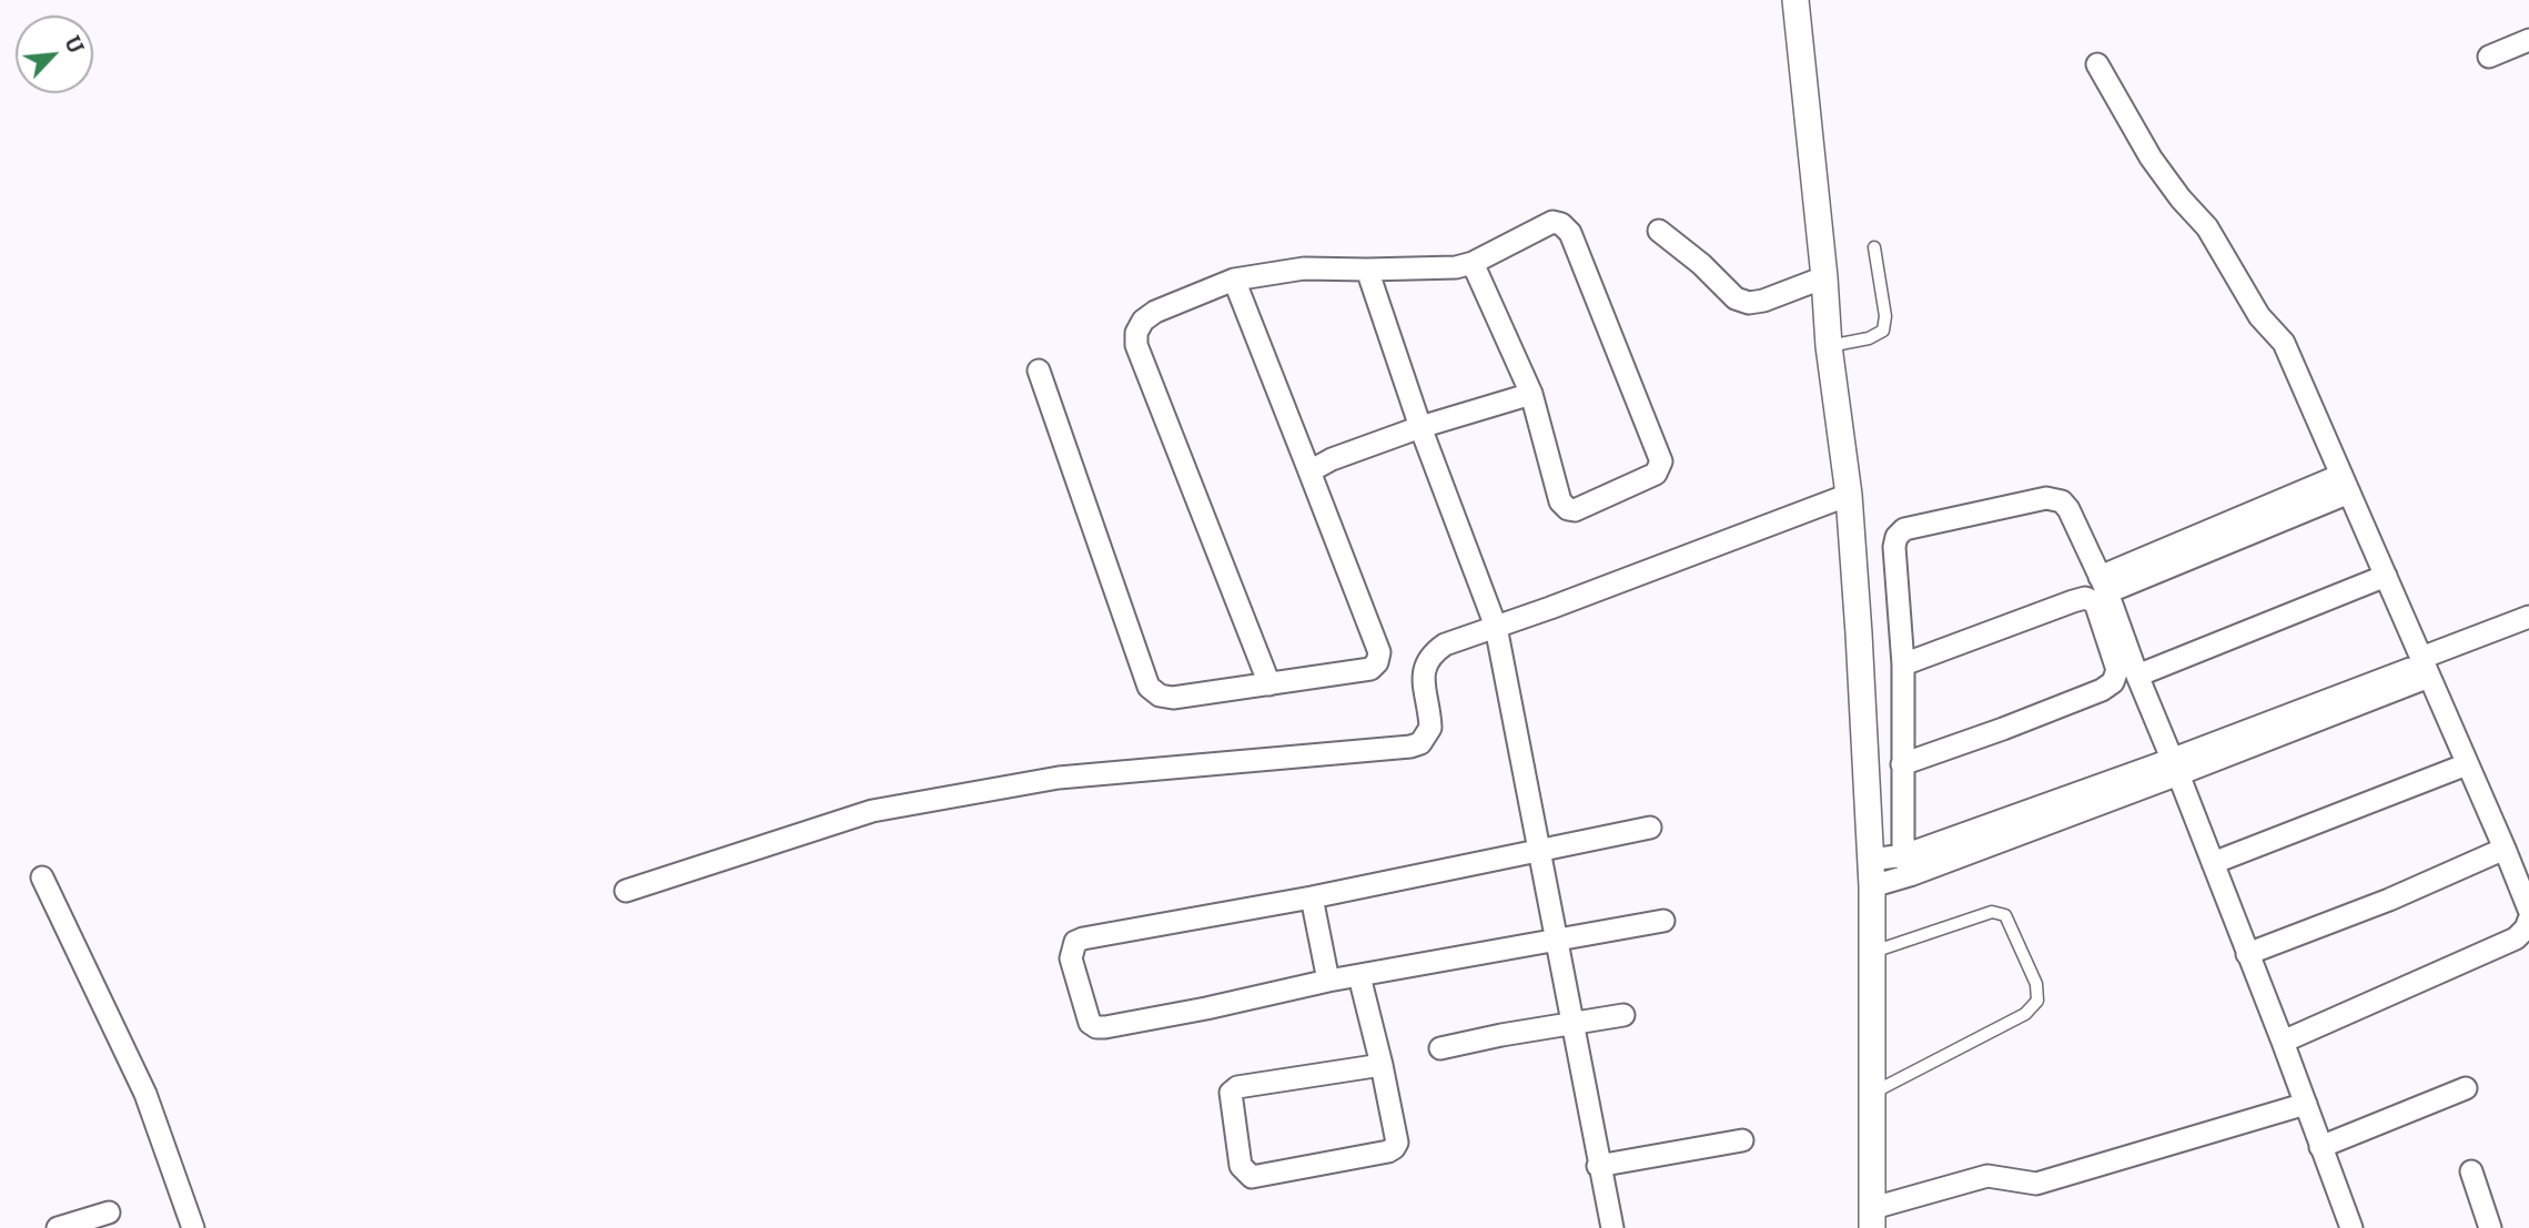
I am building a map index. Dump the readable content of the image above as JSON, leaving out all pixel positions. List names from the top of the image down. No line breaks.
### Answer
{"north":"top right"}
